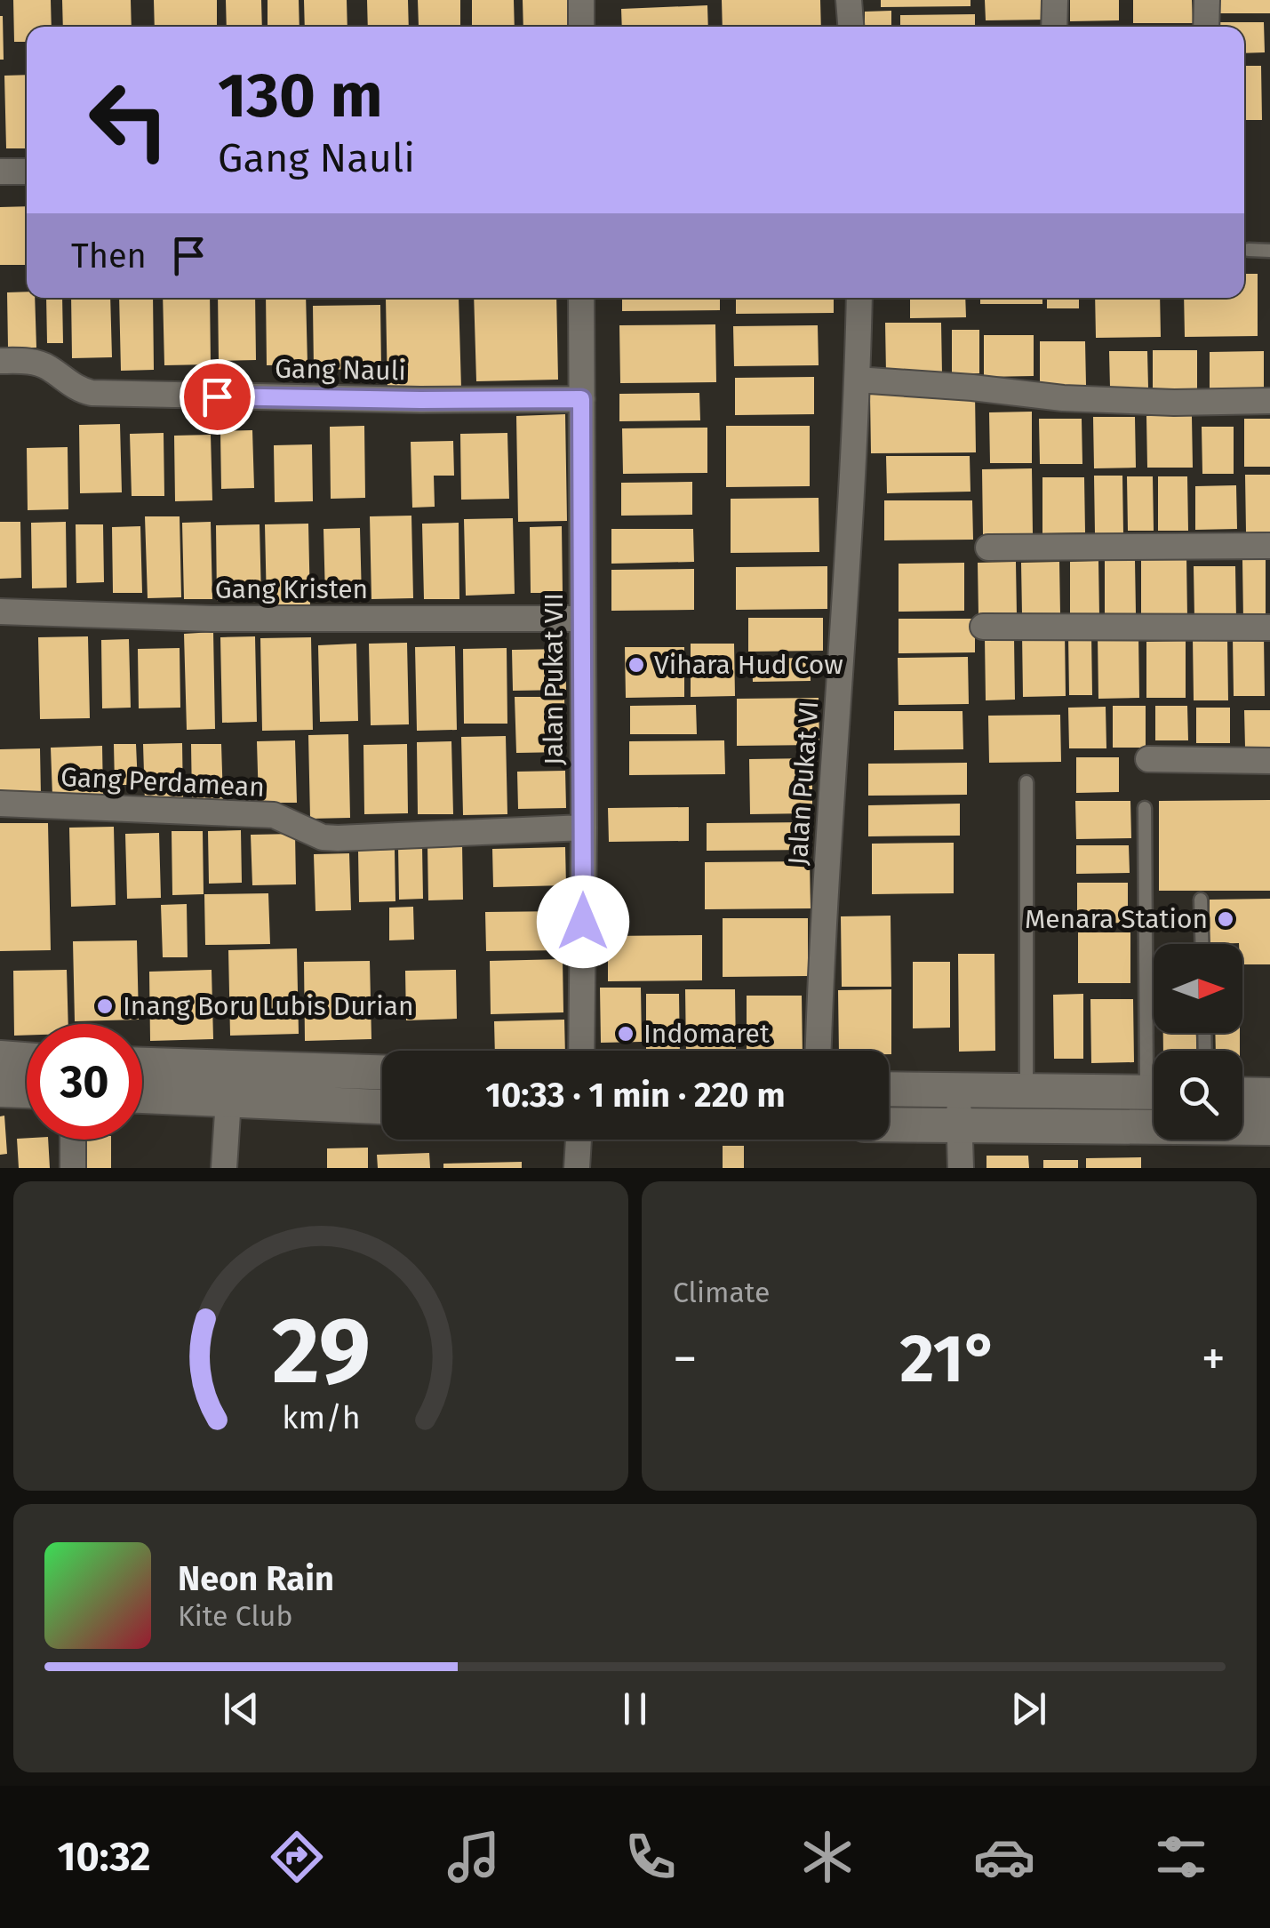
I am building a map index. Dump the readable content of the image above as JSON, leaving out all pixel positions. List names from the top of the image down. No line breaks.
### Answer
{"streets":{"street":["Gang Nauli","Gang Kristen","Jalan Pukat VII","Gang Perdamean","Jalan Pukat VI"]},"crossings":[["Gang Nauli","Jalan Pukat VII"],["Gang Kristen","Jalan Pukat VII"],["Jalan Pukat VII","Gang Perdamean"]],"places":["Vihara Hud Cow","Menara Station","Inang Boru Lubis Durian","Indomaret"],"north":"right","page":{"turn":["130 m","Gang Nauli"],"then":"Then","limit":"30","trip":"10:33 · 1 min · 220 m","tile":"Climate","heat":["−","21°","+"],"song":["Neon Rain","Kite Club"],"tabs":"10:32","gauge":["29","km/h"]}}
